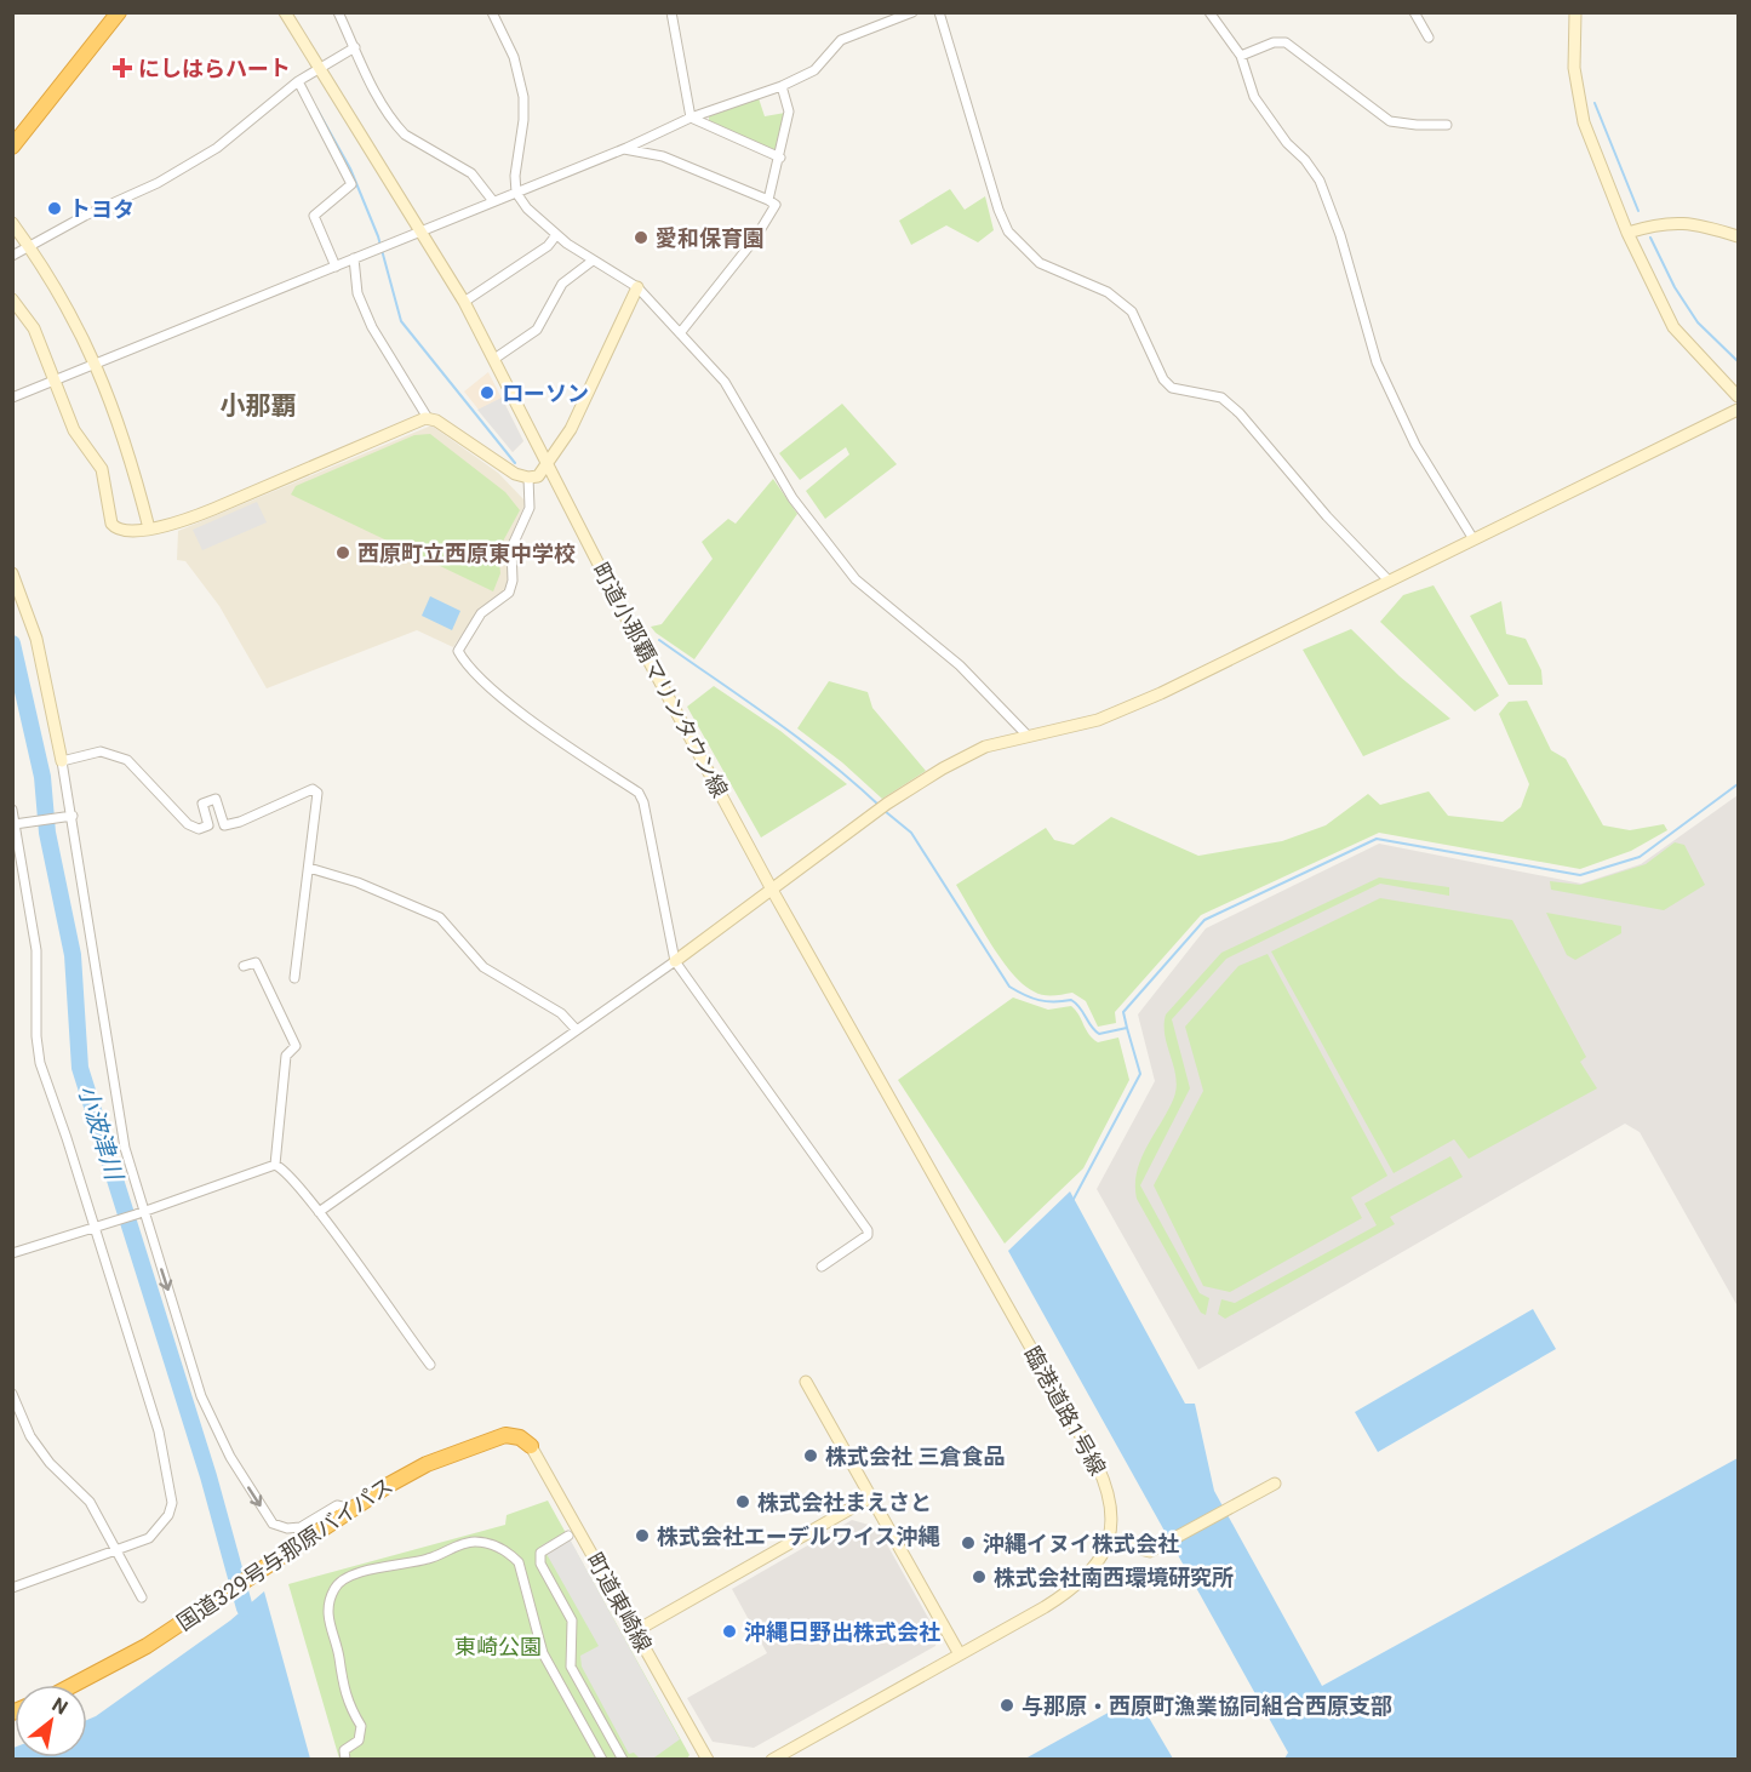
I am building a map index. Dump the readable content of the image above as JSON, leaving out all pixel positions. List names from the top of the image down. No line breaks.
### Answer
{"streets":{"highway":["国道329号与那原バイパス"],"street":["町道小那覇マリンタウン線","臨港道路1号線","町道東崎線"]},"crossings":[["町道小那覇マリンタウン線","臨港道路1号線"],["国道329号与那原バイパス","町道東崎線"]],"districts":["小那覇"],"water":["小波津川"],"parks":["東崎公園"],"places":{"health":["にしはらハート"],"other":["トヨタ","愛和保育園","ローソン","西原町立西原東中学校","株式会社 三倉食品","株式会社まえさと","株式会社エーデルワイス沖縄","沖縄イヌイ株式会社","株式会社南西環境研究所","沖縄日野出株式会社","与那原・西原町漁業協同組合西原支部"]},"north":"top right"}
